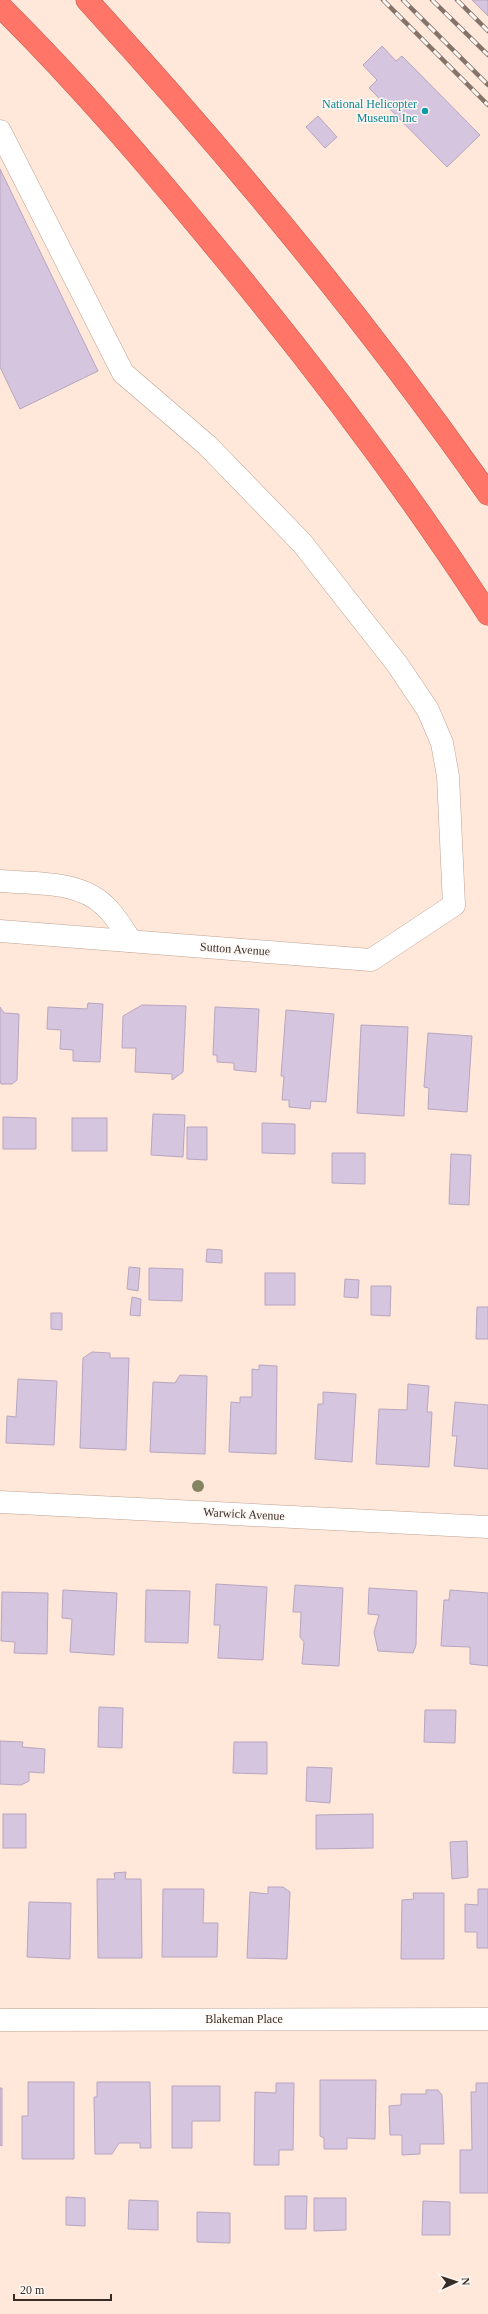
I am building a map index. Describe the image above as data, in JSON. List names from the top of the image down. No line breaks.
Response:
{"streets":{"street":["Sutton Avenue","Warwick Avenue","Blakeman Place"]},"places":["National Helicopter Museum Inc"],"scale_bar":"20 m","north":"right"}
